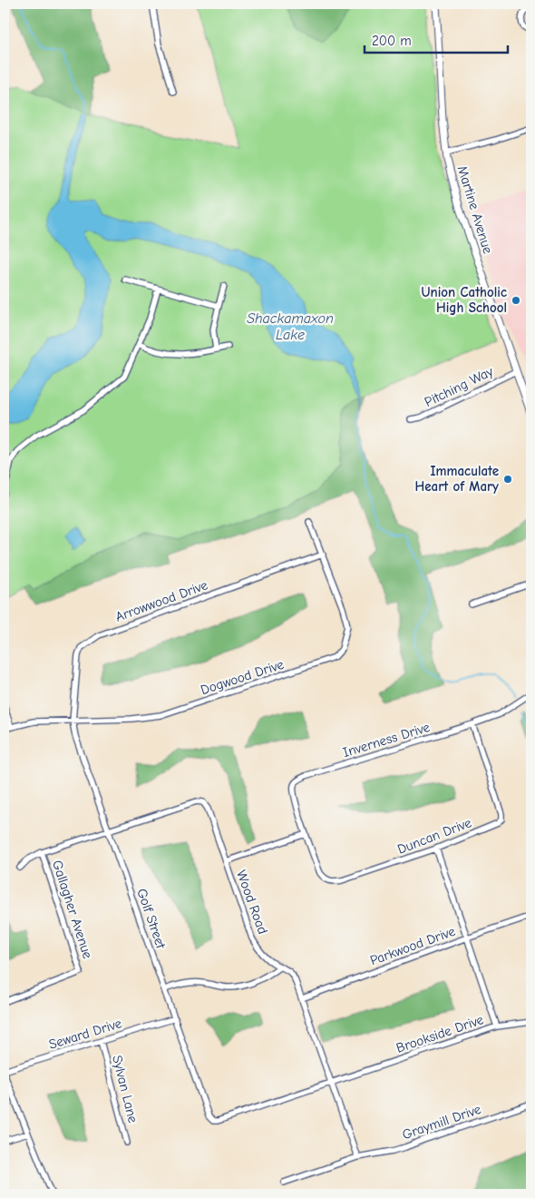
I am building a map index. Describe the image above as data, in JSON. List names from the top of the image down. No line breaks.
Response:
{"streets":{"main road":["Martine Avenue"],"street":["Pitching Way","Arrowwood Drive","Dogwood Drive","Inverness Drive","Duncan Drive","Wood Road","Gallagher Avenue","Golf Street","Parkwood Drive","Seward Drive","Brookside Drive","Sylvan Lane","Graymill Drive"]},"crossings":[["Martine Avenue","Pitching Way"],["Arrowwood Drive","Dogwood Drive"],["Arrowwood Drive","Golf Street"],["Dogwood Drive","Golf Street"],["Inverness Drive","Duncan Drive"],["Duncan Drive","Brookside Drive"],["Wood Road","Gallagher Avenue"],["Wood Road","Golf Street"],["Wood Road","Parkwood Drive"],["Wood Road","Brookside Drive"],["Wood Road","Graymill Drive"],["Golf Street","Seward Drive"],["Golf Street","Brookside Drive"],["Parkwood Drive","Brookside Drive"],["Seward Drive","Sylvan Lane"]],"water":["Shackamaxon Lake"],"places":["Union Catholic High School","Immaculate Heart of Mary"],"scale_bar":"200 m"}
